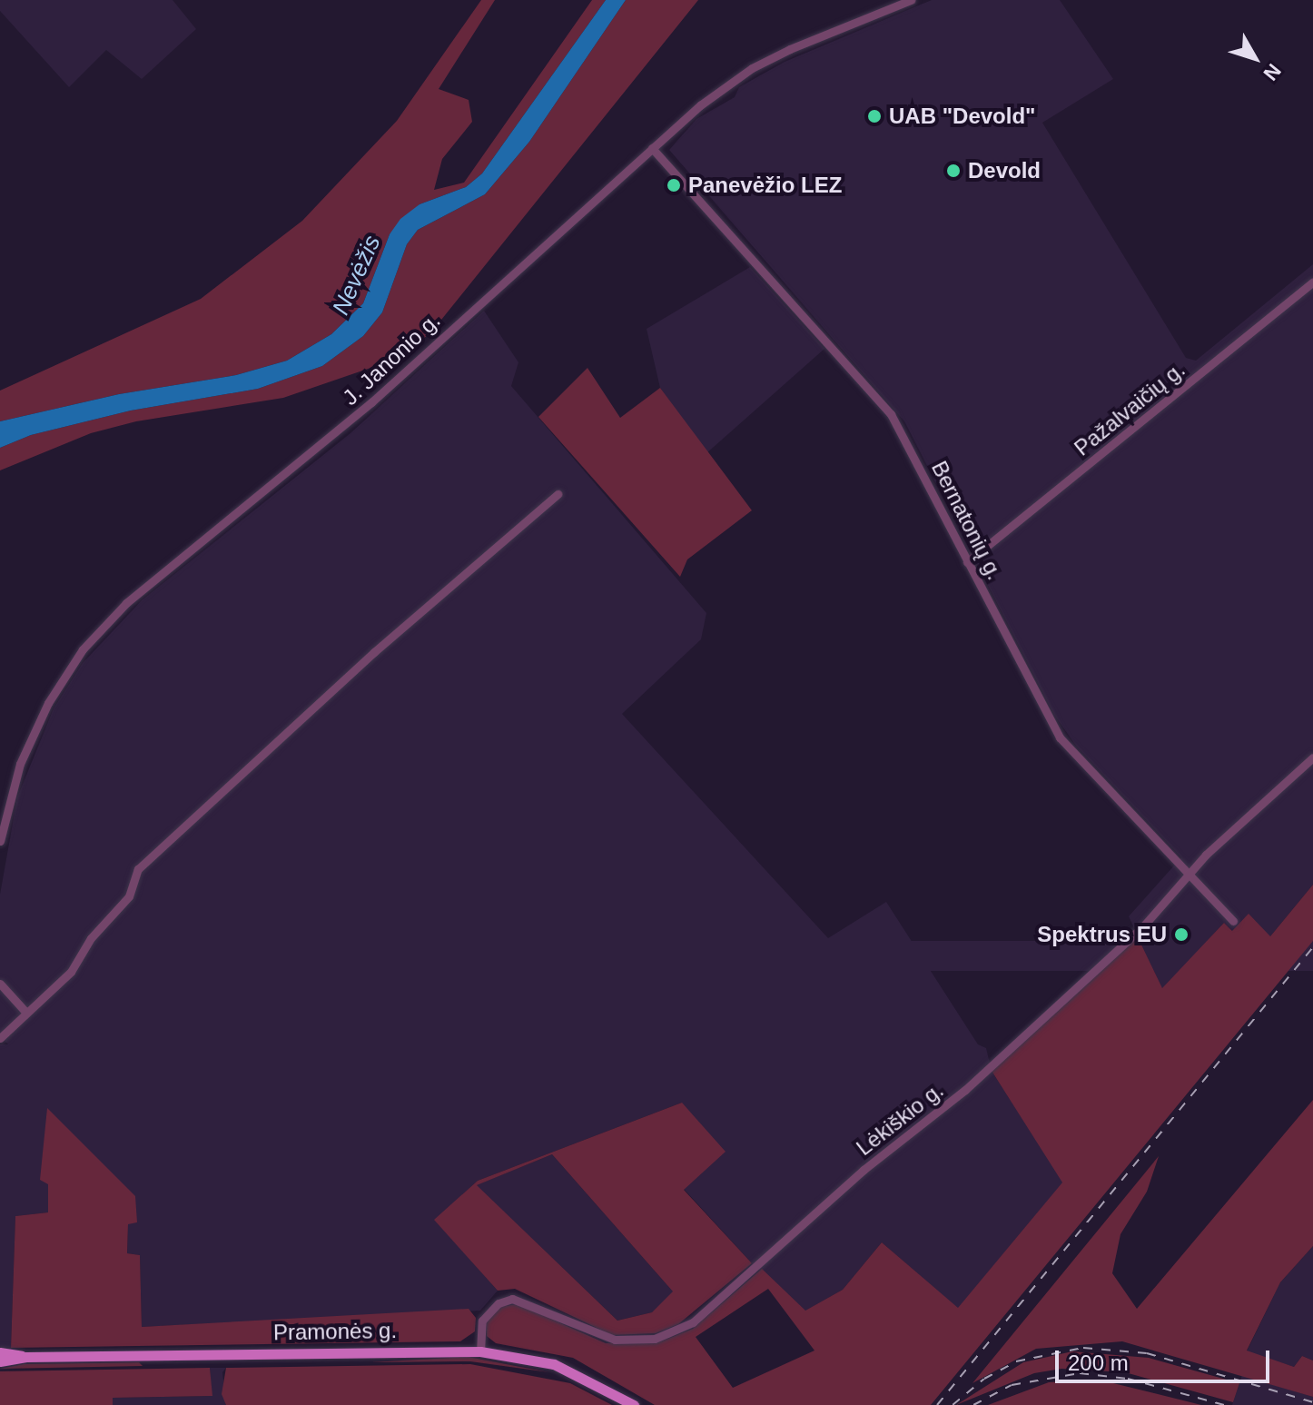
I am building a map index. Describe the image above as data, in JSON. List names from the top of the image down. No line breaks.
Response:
{"streets":{"main road":["Pramonės g."],"street":["J. Janonio g.","Pažalvaičių g.","Bernatonių g.","Lėkiškio g."]},"crossings":[["J. Janonio g.","Bernatonių g."],["Pažalvaičių g.","Bernatonių g."],["Bernatonių g.","Lėkiškio g."],["Lėkiškio g.","Pramonės g."]],"water":["Nevėžis"],"places":["UAB \"Devold\"","Devold","Panevėžio LEZ","Spektrus EU"],"scale_bar":"200 m","north":"bottom right"}
